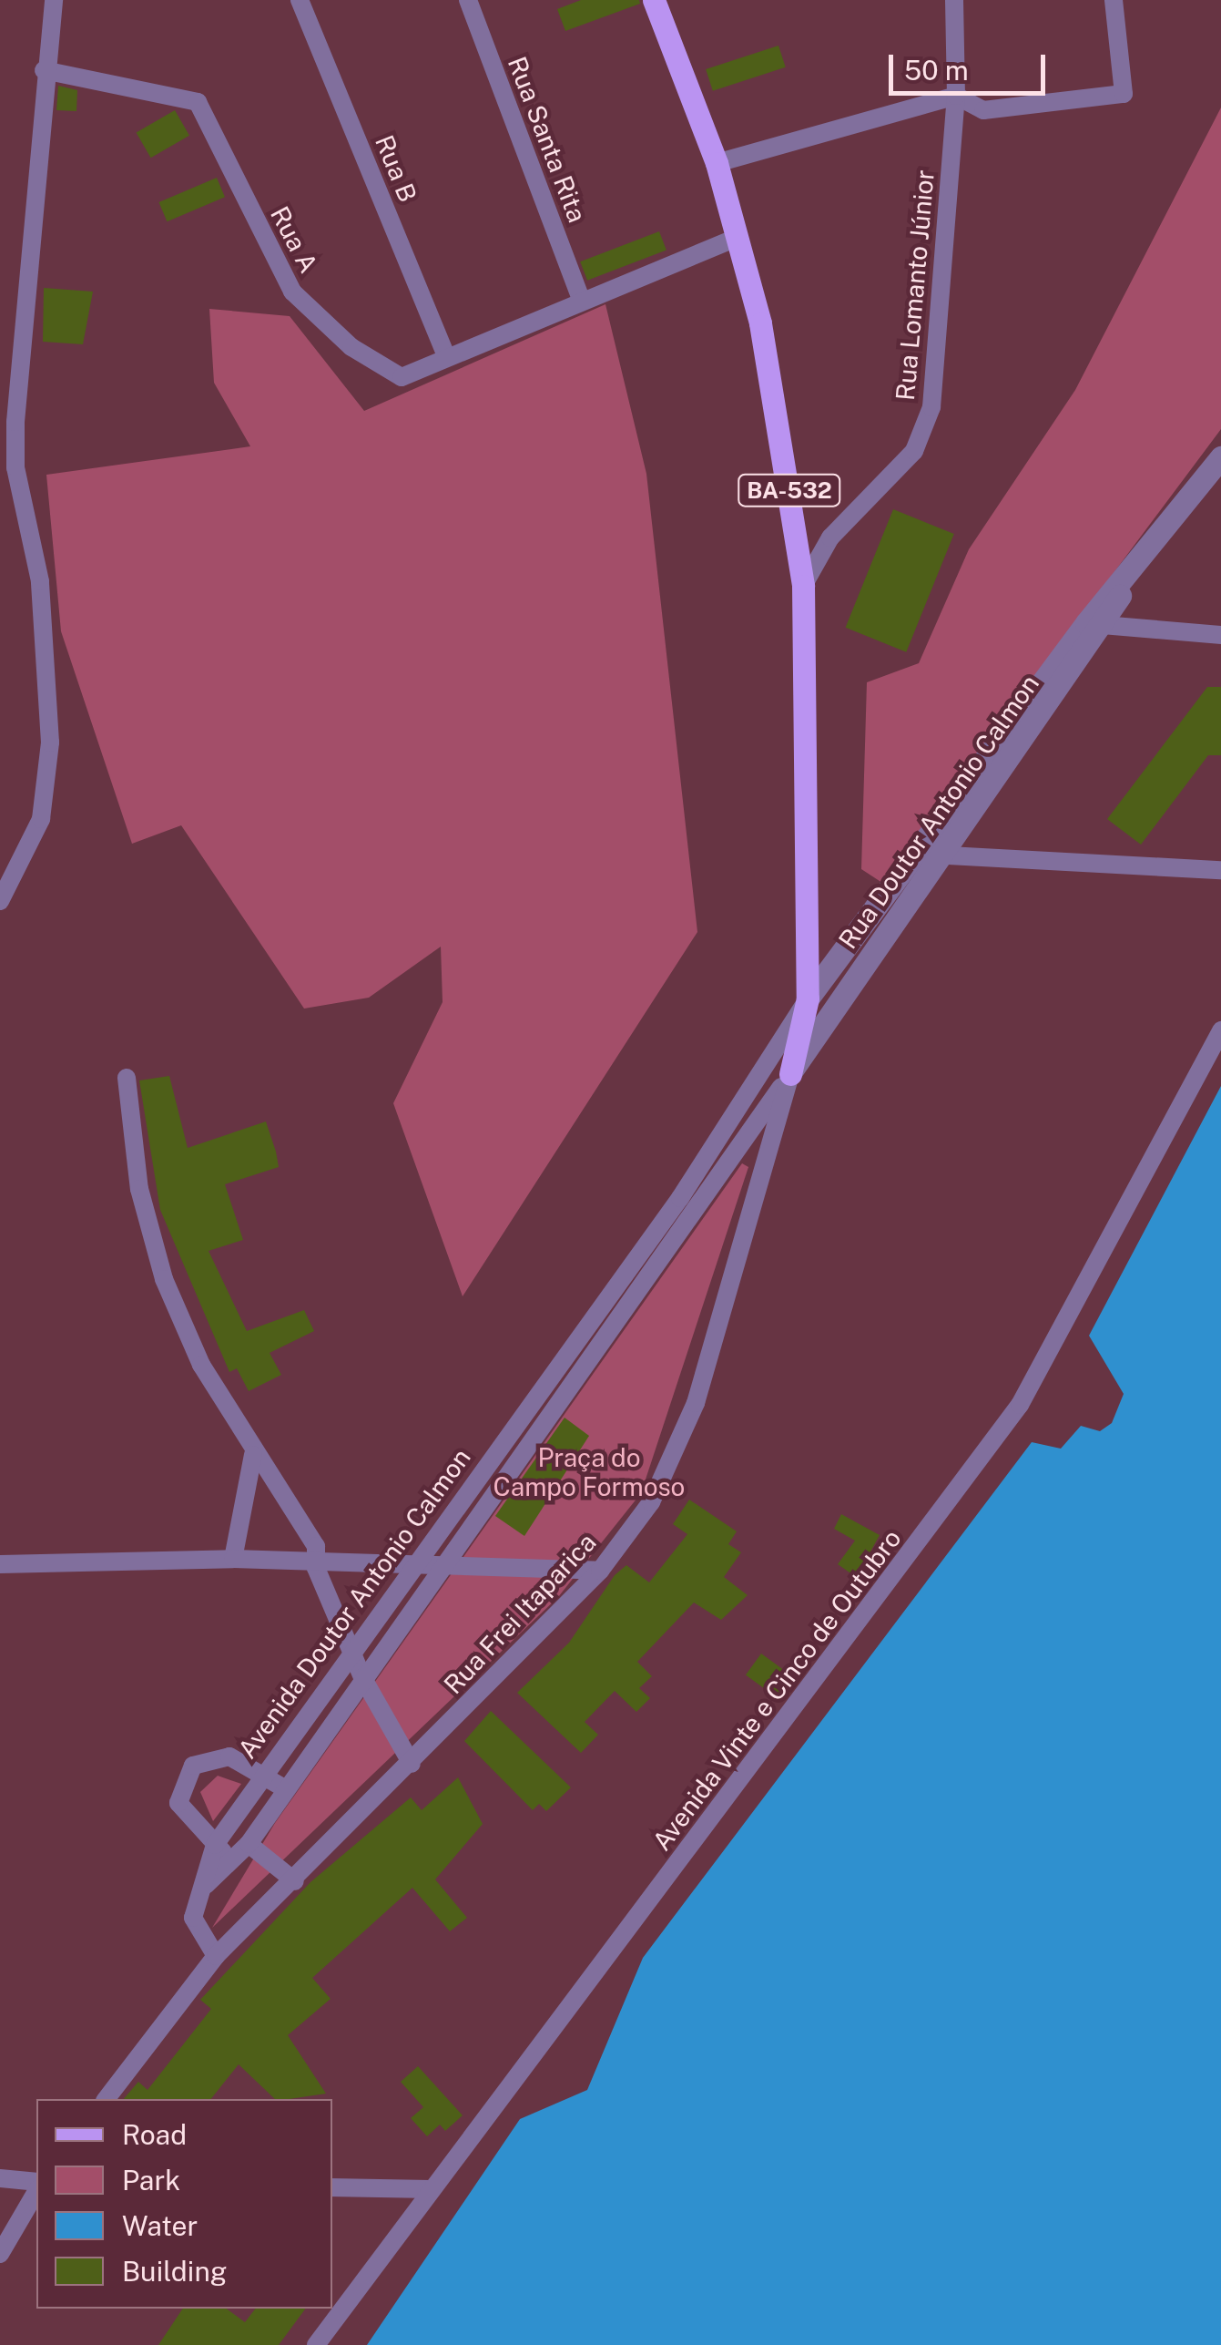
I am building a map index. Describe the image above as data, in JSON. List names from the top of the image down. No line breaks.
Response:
{"streets":{"main road":["BA-532"],"street":["Rua Santa Rita","Rua B","Rua A","Rua Lomanto Júnior","Rua Doutor Antonio Calmon","Avenida Doutor Antonio Calmon","Rua Frei Itaparica","Avenida Vinte e Cinco de Outubro"]},"crossings":[["Rua Santa Rita","Rua A"],["Rua B","Rua A"],["Rua A","BA-532"],["Rua Lomanto Júnior","BA-532"],["BA-532","Rua Doutor Antonio Calmon"],["BA-532","Avenida Doutor Antonio Calmon"],["BA-532","Rua Frei Itaparica"],["Rua Doutor Antonio Calmon","Avenida Doutor Antonio Calmon"],["Rua Doutor Antonio Calmon","Rua Frei Itaparica"],["Avenida Doutor Antonio Calmon","Rua Frei Itaparica"]],"parks":["Praça do Campo Formoso"],"legend":["Road","Park","Water","Building"],"scale_bar":"50 m"}
